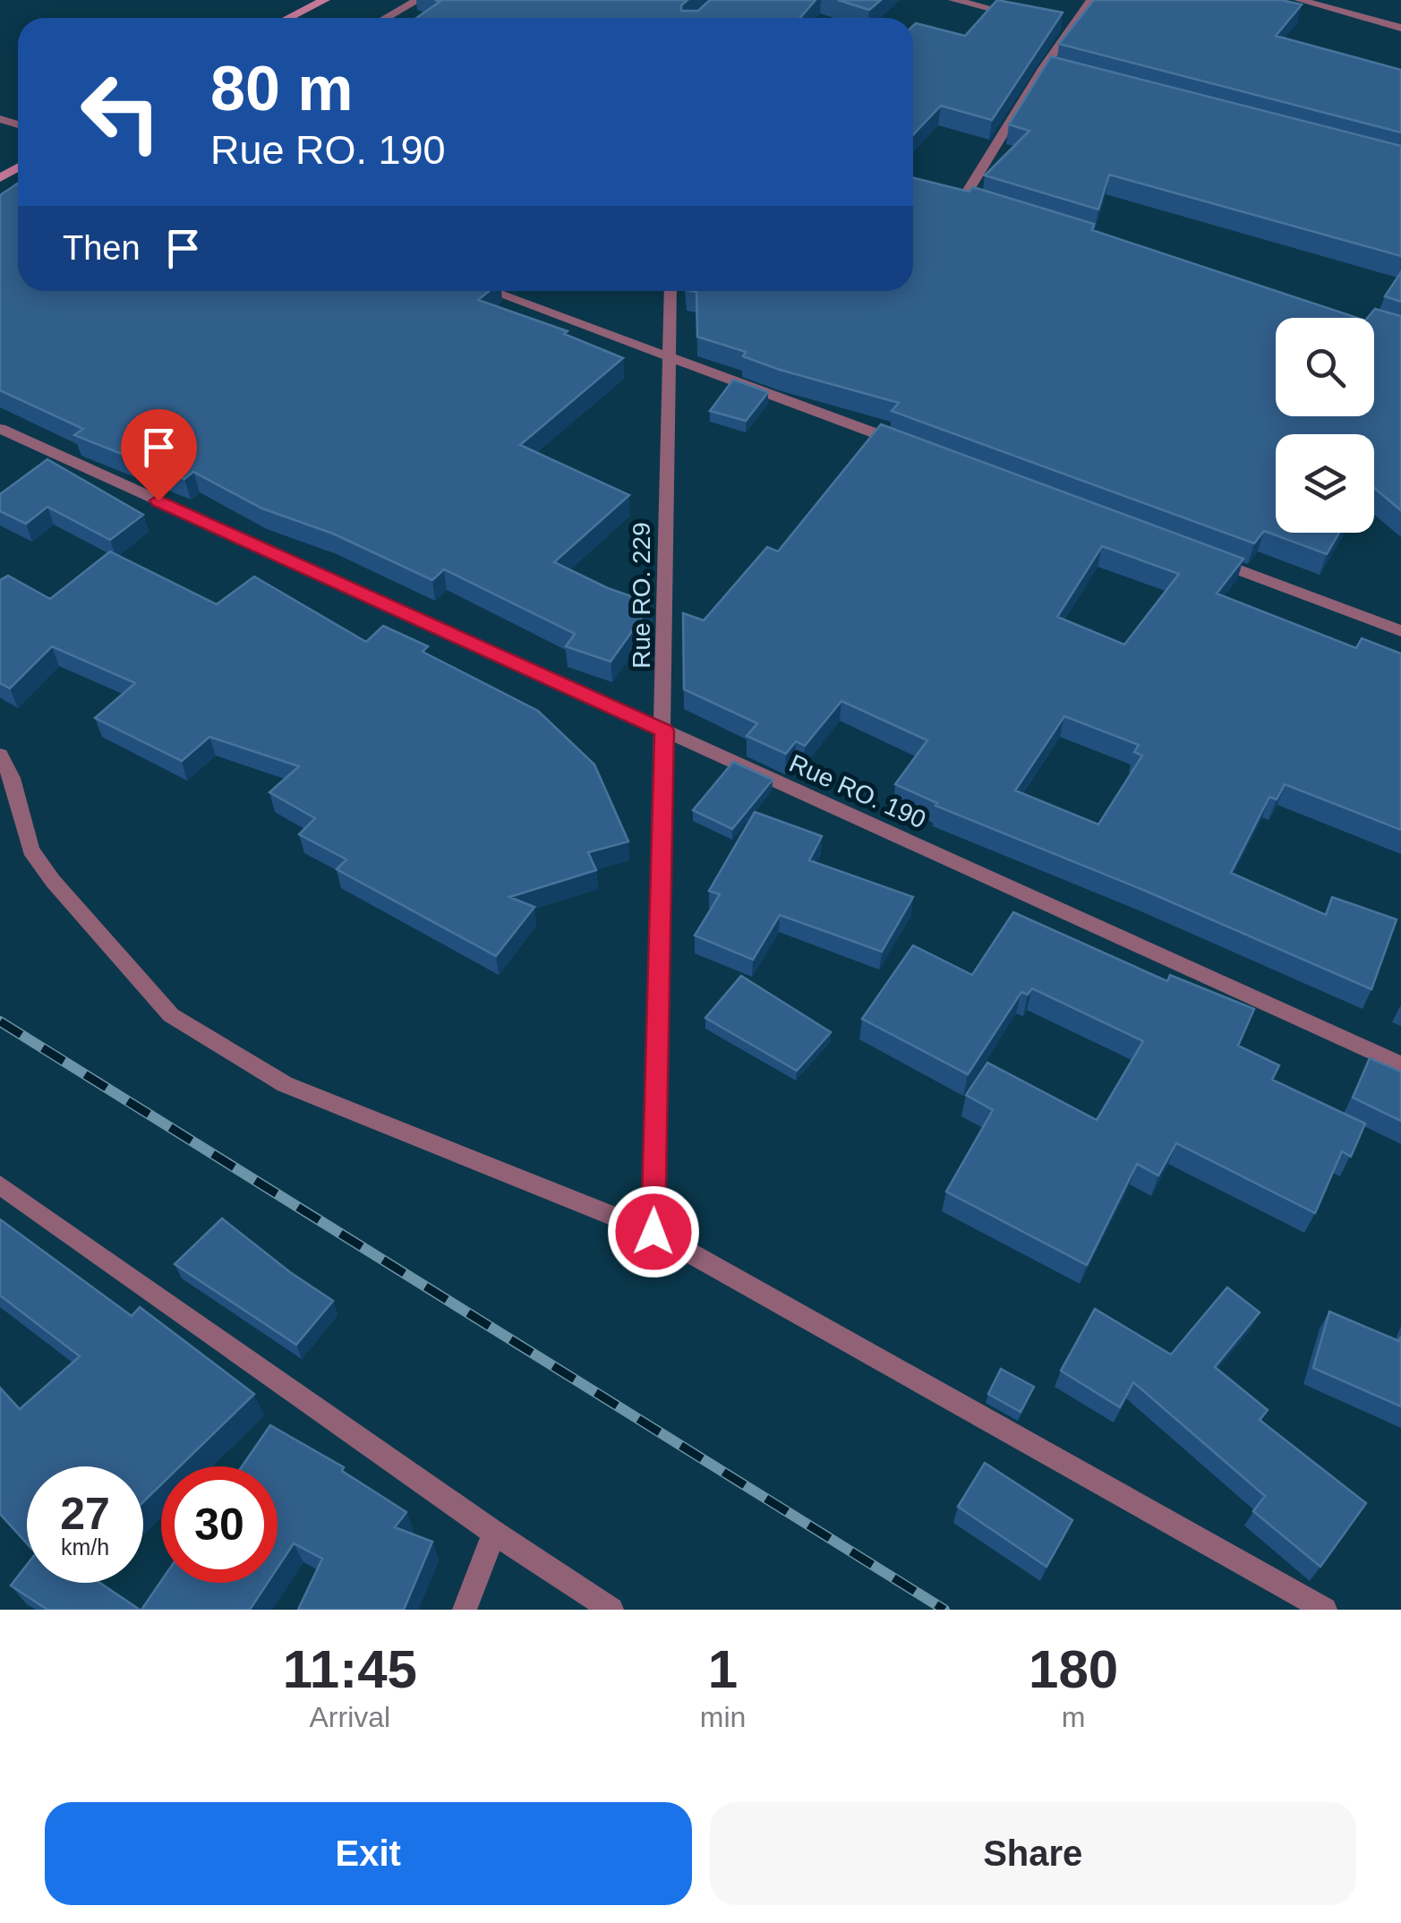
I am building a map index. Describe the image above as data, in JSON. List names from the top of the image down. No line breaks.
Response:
{"streets":{"street":["Rue RO. 229","Rue RO. 190"]},"crossings":[["Rue RO. 229","Rue RO. 190"]],"page":{"turn":["80 m","Rue RO. 190"],"then":"Then","speed":"27 km/h","limit":"30","eta":["11:45","Arrival","1","min","180","m"],"buttons":["Exit","Share"]}}
